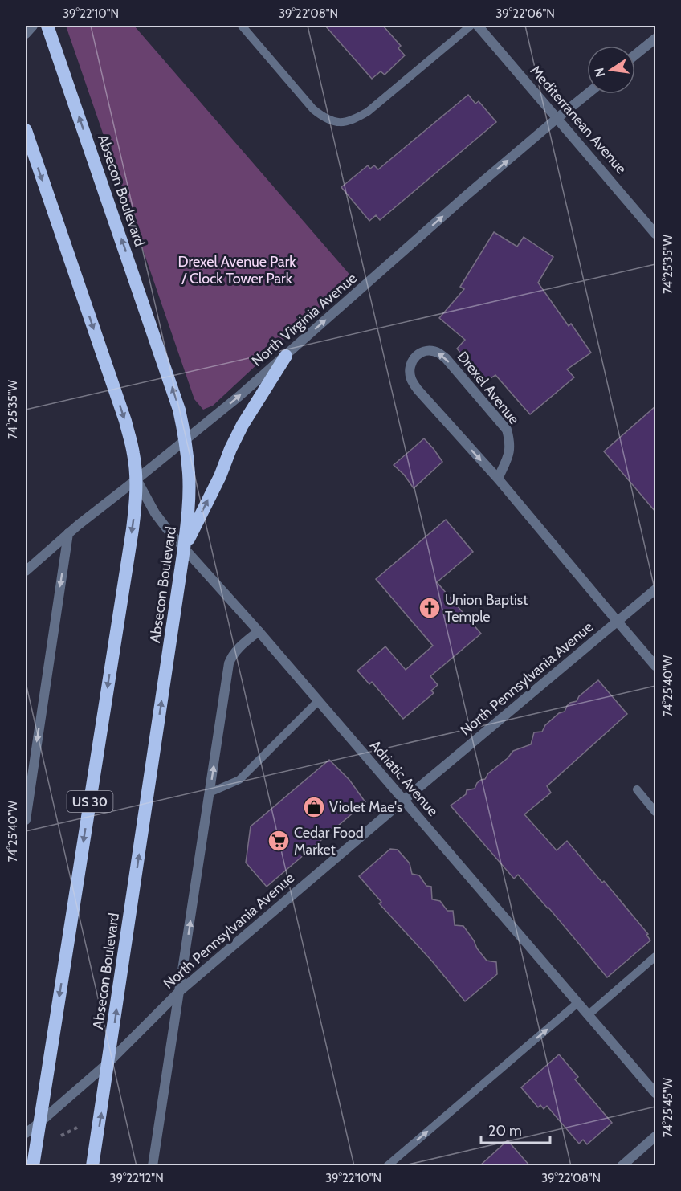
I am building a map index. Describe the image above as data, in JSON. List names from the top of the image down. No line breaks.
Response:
{"streets":{"highway":["Absecon Boulevard","US 30"],"street":["Mediterranean Avenue","North Virginia Avenue","Drexel Avenue","North Pennsylvania Avenue","Adriatic Avenue"]},"crossings":[["Mediterranean Avenue","North Virginia Avenue"],["Absecon Boulevard","North Virginia Avenue"],["Absecon Boulevard","North Pennsylvania Avenue"],["Absecon Boulevard","Adriatic Avenue"],["North Virginia Avenue","Adriatic Avenue"],["North Virginia Avenue","US 30"],["Drexel Avenue","North Pennsylvania Avenue"],["North Pennsylvania Avenue","Adriatic Avenue"],["North Pennsylvania Avenue","US 30"],["Adriatic Avenue","US 30"]],"one_way":["North Virginia Avenue"],"parks":["Drexel Avenue Park / Clock Tower Park"],"places":{"church":["Union Baptist Temple"],"shop":["Violet Mae's"],"supermarket":["Cedar Food Market"]},"scale_bar":"20 m","north":"left","coordinates":["39°22'10\"N","39°22'08\"N","39°22'06\"N","74°25'35\"W","74°25'40\"W","74°25'45\"W","39°22'12\"N"]}
